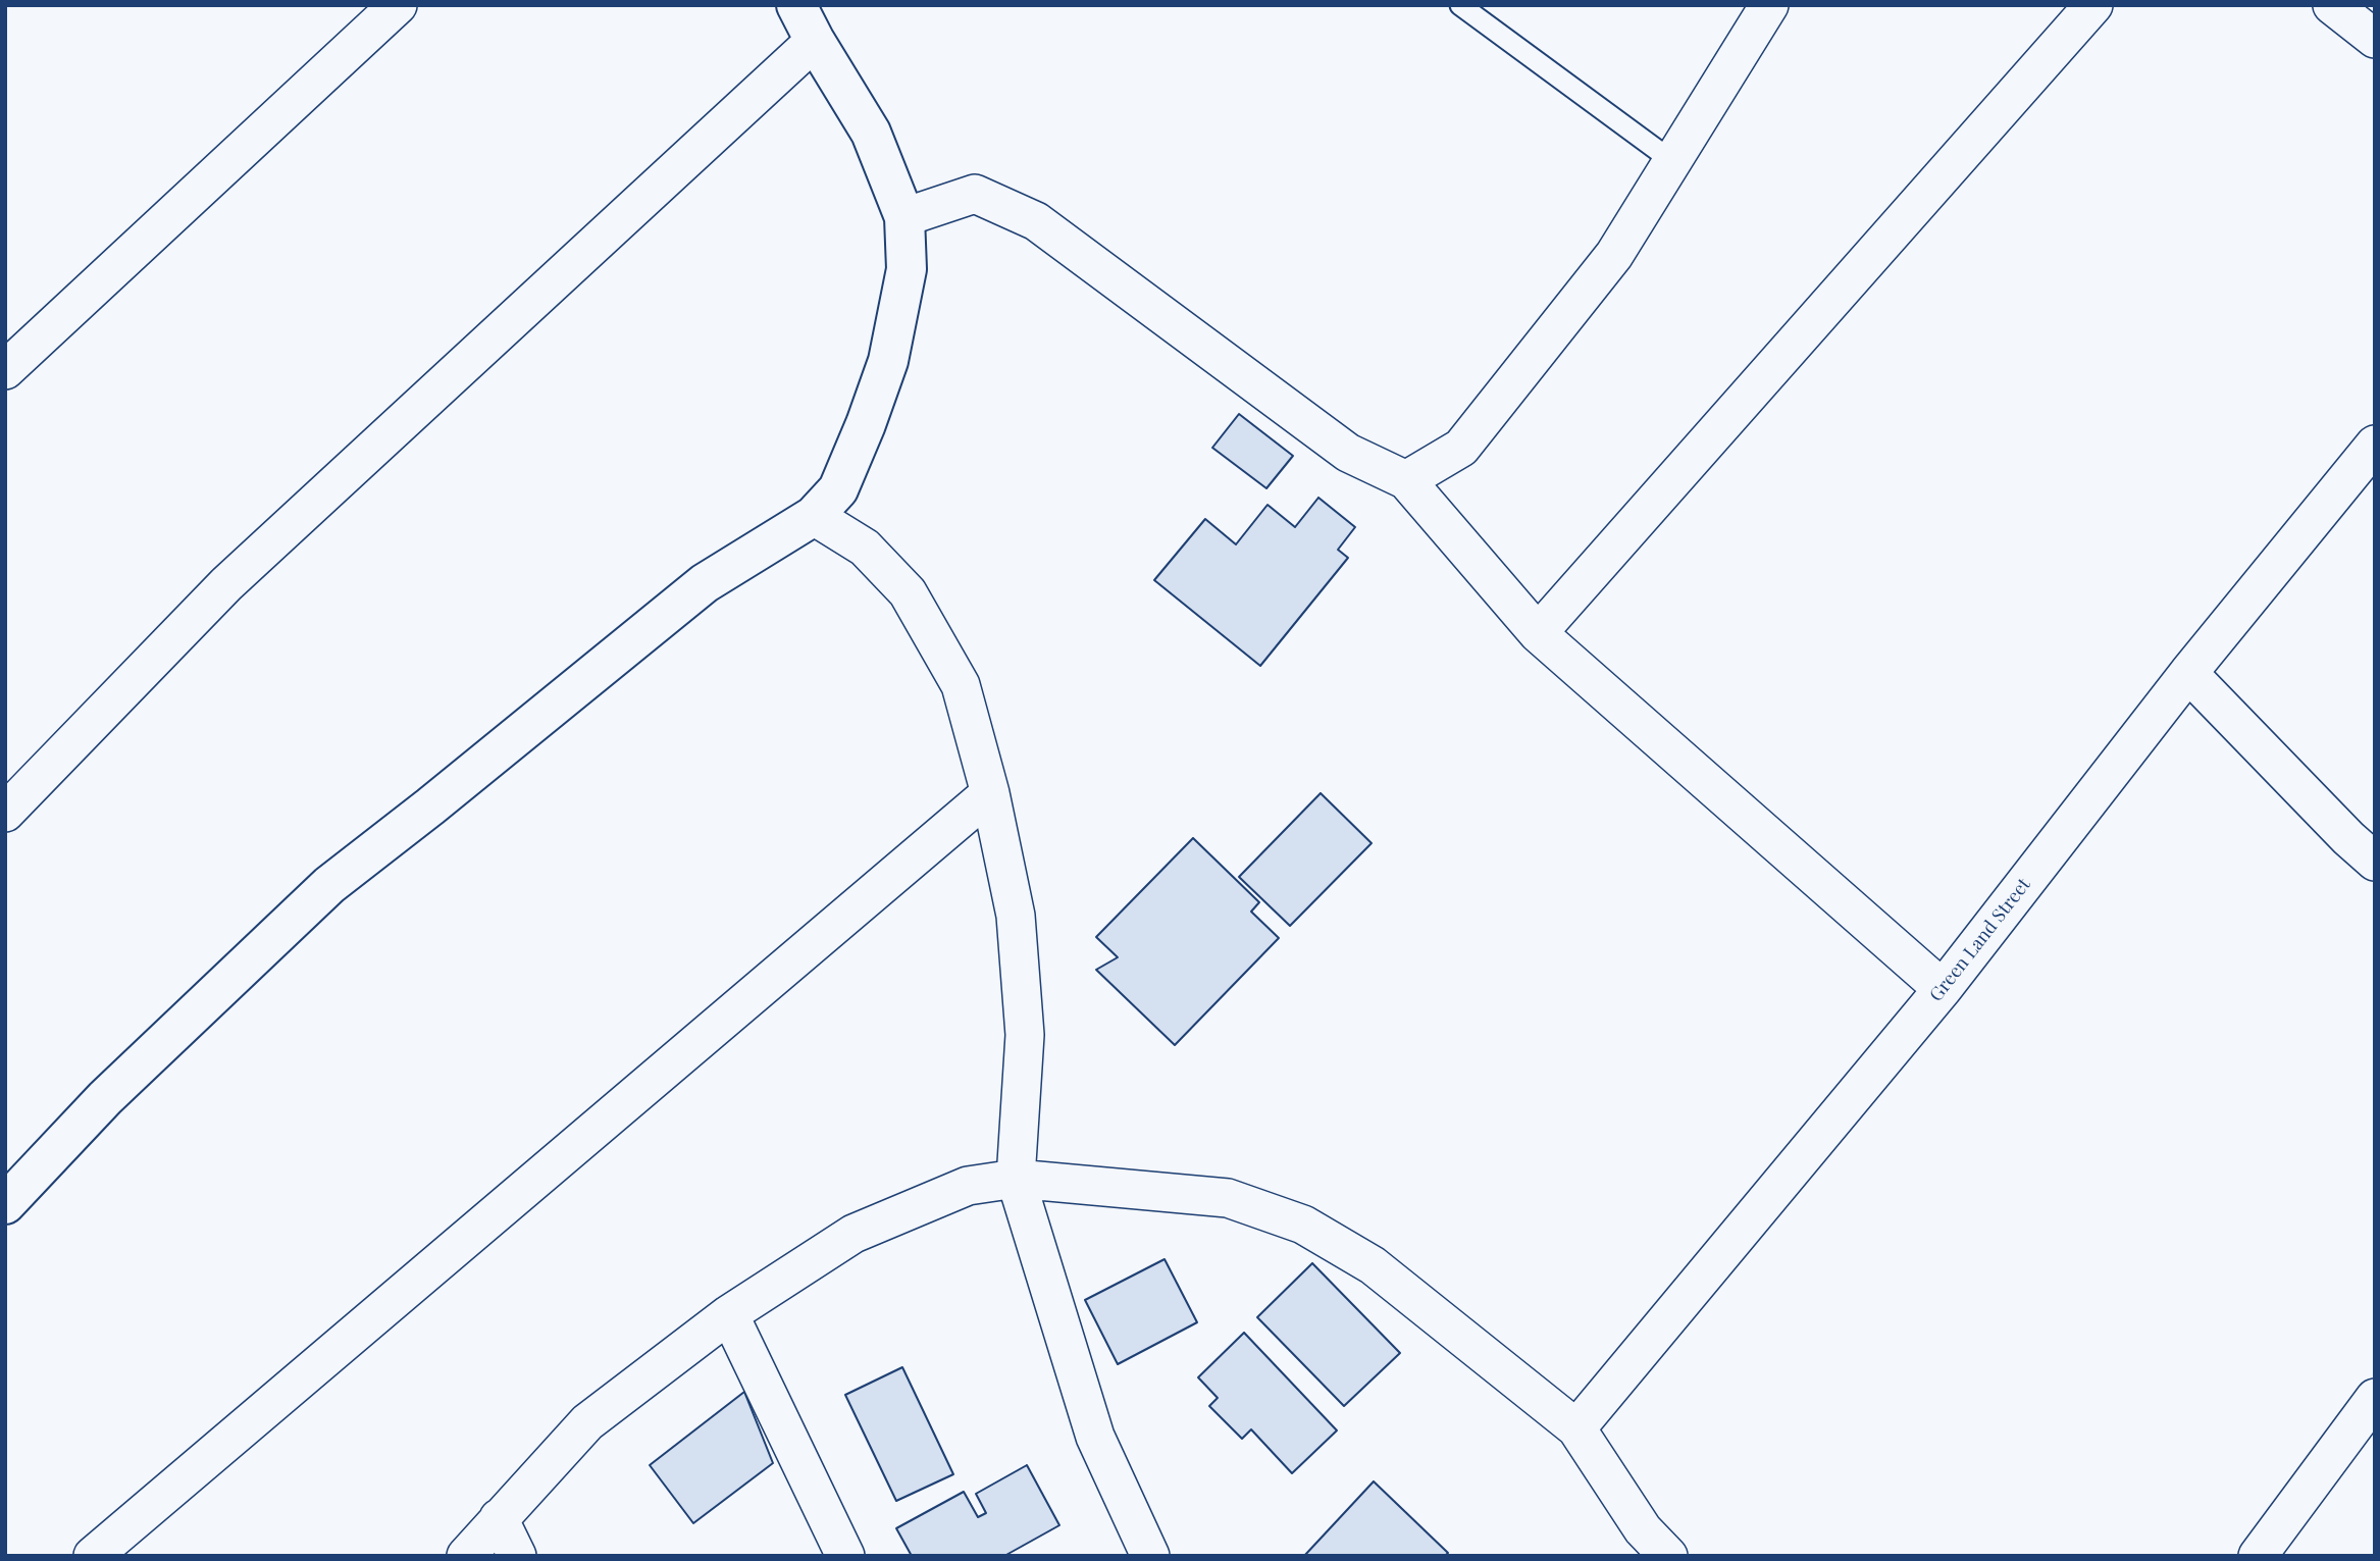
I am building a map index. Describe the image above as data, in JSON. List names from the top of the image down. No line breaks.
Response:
{"streets":{"street":["Green Land Street"]}}
